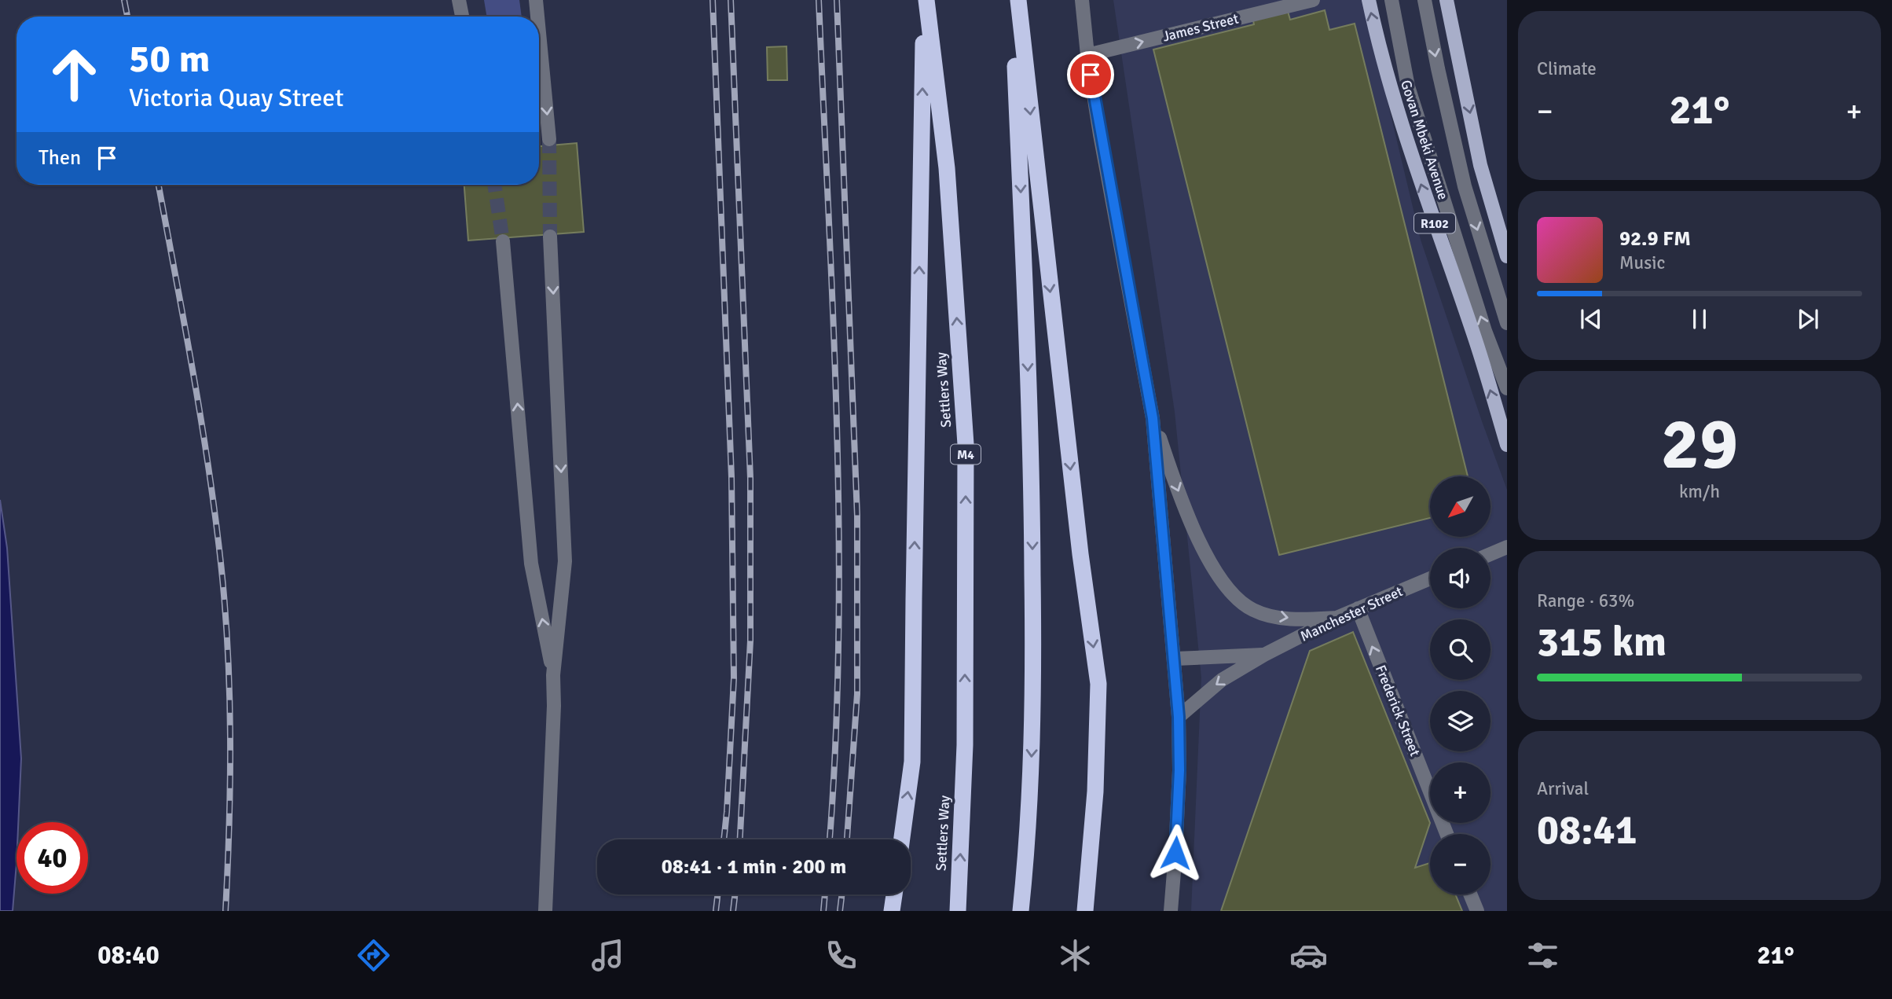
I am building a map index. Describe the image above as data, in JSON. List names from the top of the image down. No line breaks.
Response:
{"streets":{"highway":["Settlers Way","M4"],"main road":["Govan Mbeki Avenue","R102"],"street":["James Street","Manchester Street","Frederick Street"]},"crossings":[["Manchester Street","Frederick Street"]],"one_way":["James Street","Frederick Street"],"north":"bottom left","page":{"tile":["Climate",["29","km/h"],["Range · 63%","315 km"],["Arrival","08:41"]],"turn":["50 m","Victoria Quay Street"],"heat":["−","21°","+"],"then":"Then","song":["92.9 FM","Music"],"map_buttons":["+","−"],"limit":"40","trip":"08:41 · 1 min · 200 m","tabs":["08:40","21°"]}}
